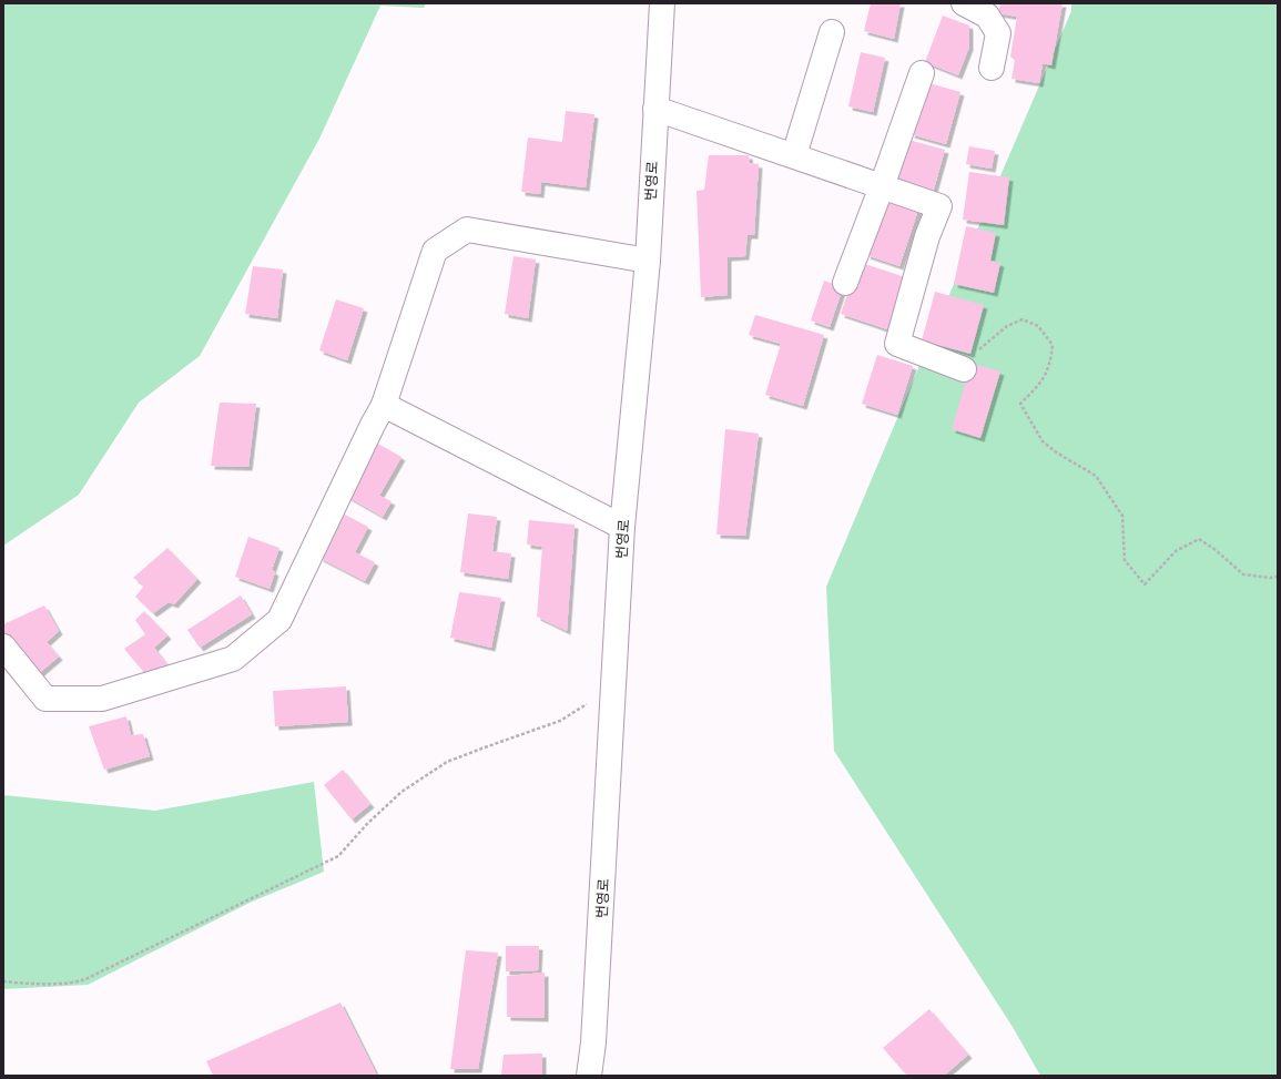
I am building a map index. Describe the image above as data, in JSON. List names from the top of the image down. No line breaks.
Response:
{"streets":{"street":["번영로"]}}
